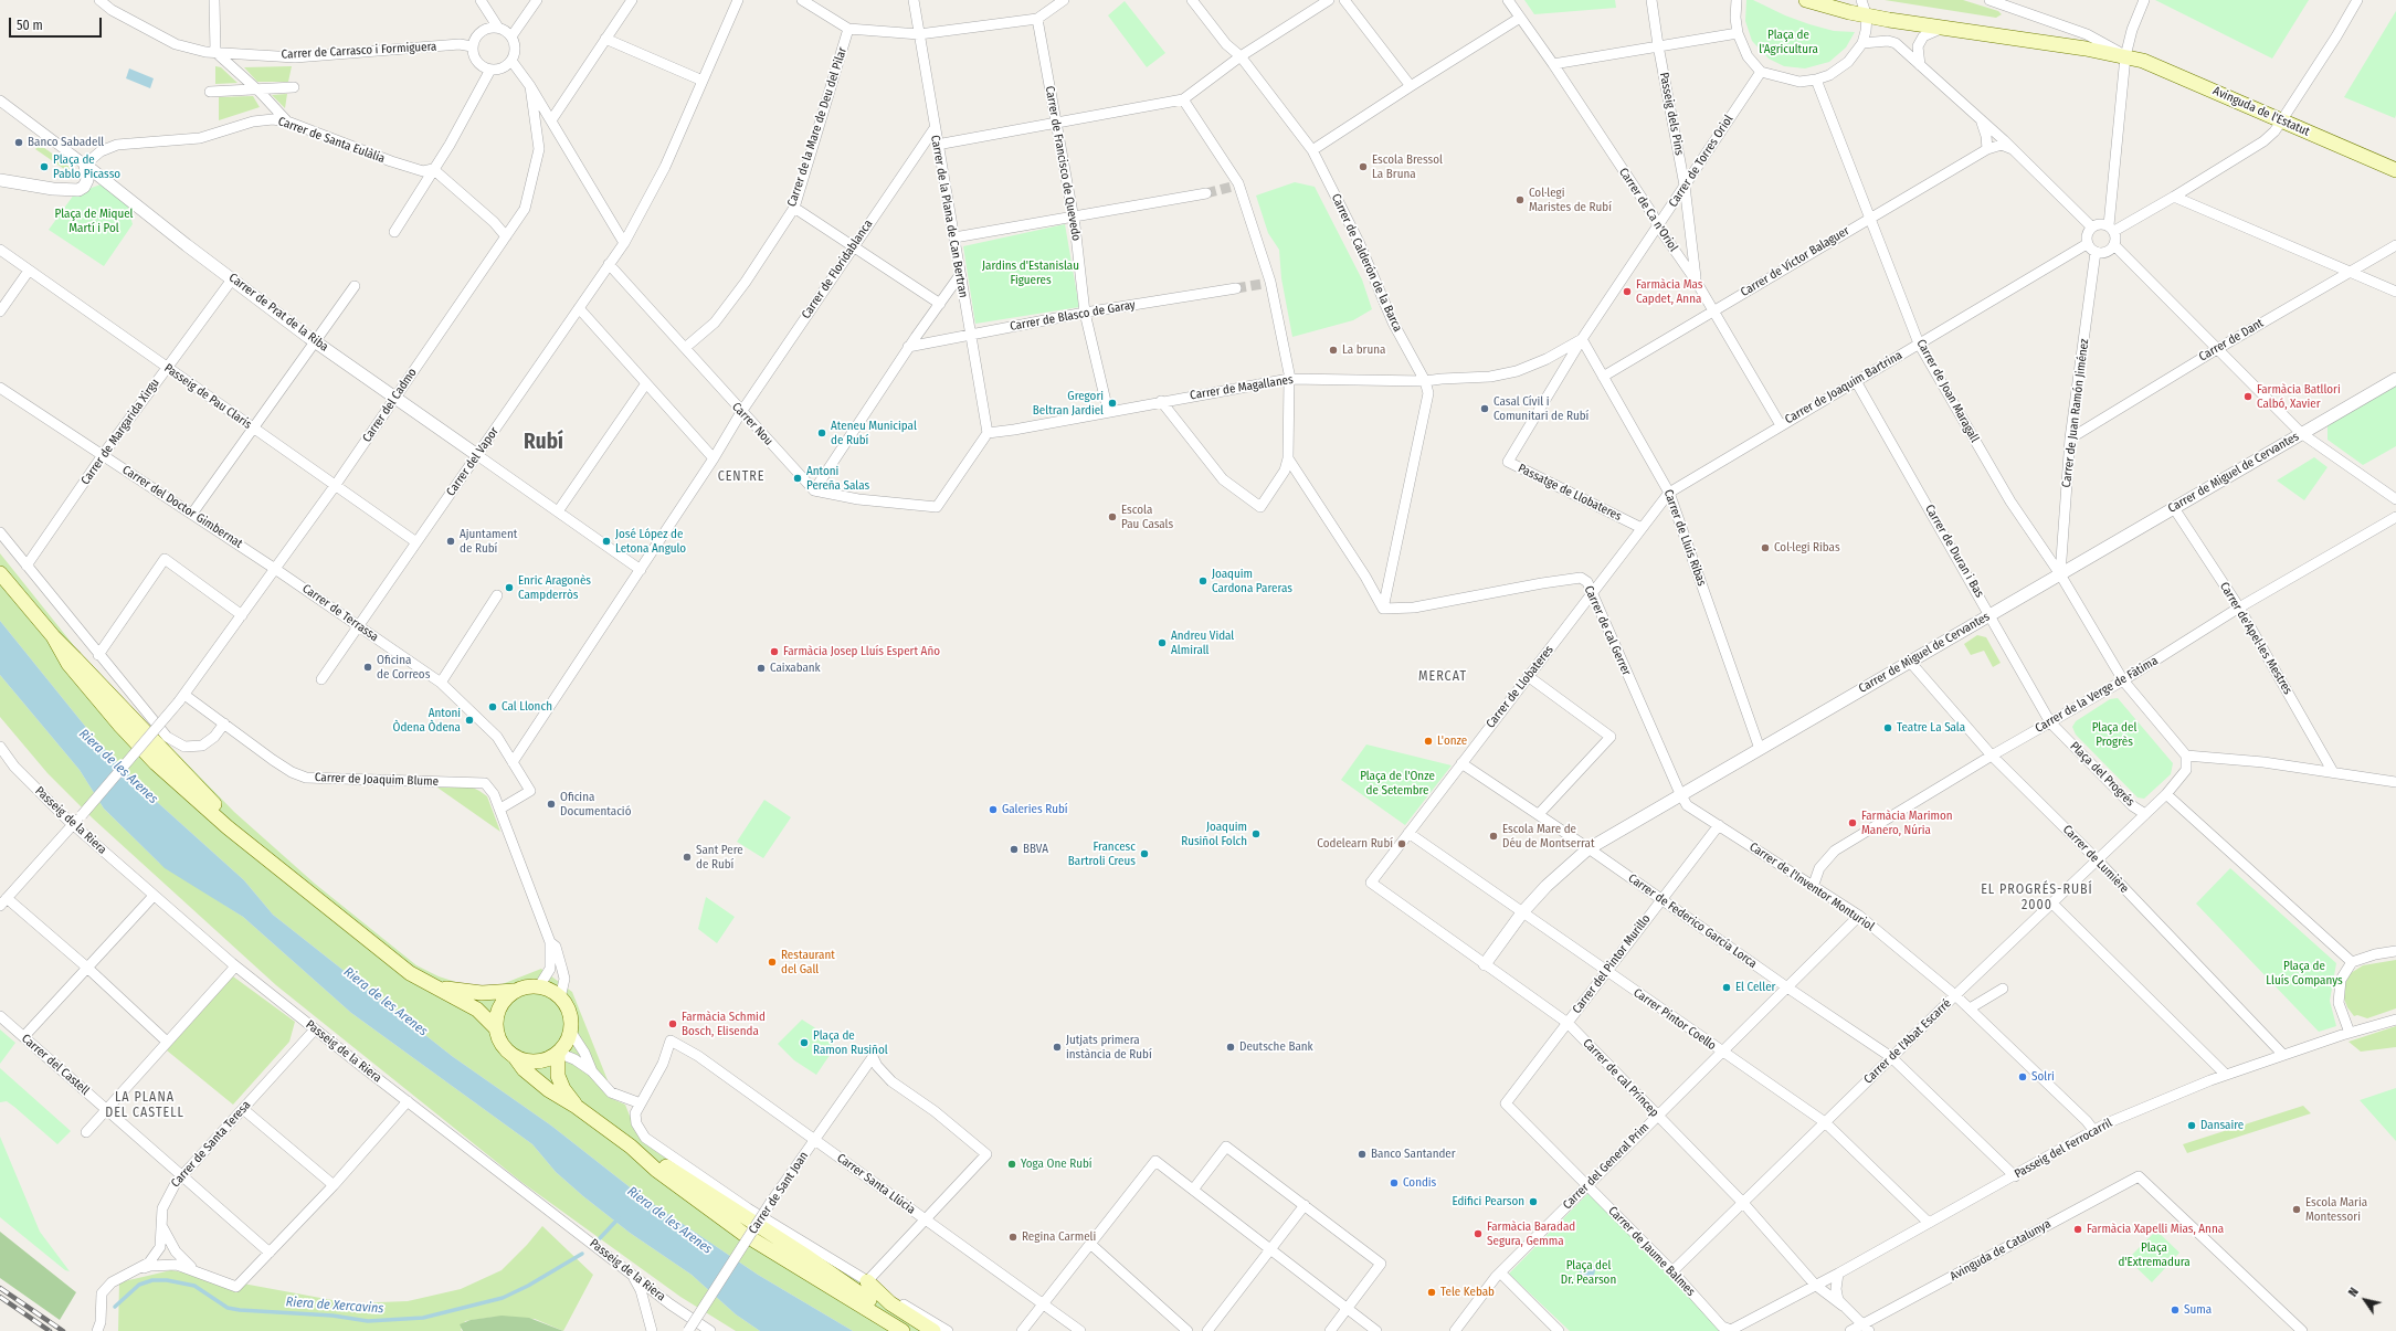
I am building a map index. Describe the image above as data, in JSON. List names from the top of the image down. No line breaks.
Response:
{"streets":{"main road":["Avinguda de l'Estatut"],"street":["Carrer de Carrasco i Formiguera","Passeig dels Pins","Carrer de la Mare de Deu del Pilar","Carrer de Santa Eulàlia","Carrer de Torres Oriol","Carrer de Francisco de Quevedo","Carrer de Ca n'Oriol","Carrer de la Plana de Can Bertran","Carrer de Víctor Balaguer","Carrer de Calderón de la Barca","Carrer de Floridablanca","Carrer de Prat de la Riba","Carrer de Blasco de Garay","Carrer de Dant","Carrer de Magallanes","Carrer de Joaquim Bartrina","Carrer de Joan Maragall","Passeig de Pau Claris","Carrer del Cadmo","Carrer de Juan Ramón Jiménez","Carrer Nou","Carrer de Margarida Xirgu","Carrer del Vapor","Carrer de Miguel de Cervantes","Passatge de Llobateres","Carrer del Doctor Gimbernat","Carrer de Lluís Ribas","Carrer de Duran i Bas","Carrer de Terrassa","Carrer de cal Gerrer","Carrer de'Apel·les Mestres","Carrer de Llobateres","Carrer de la Verge de Fàtima","Plaça del Progrés","Carrer de Joaquim Blume","Passeig de la Riera","Carrer de Lumière","Carrer de l'Inventor Monturiol","Carrer de Federico García Lorca","Carrer del Pintor Murillo","Carrer Pintor Coello","Carrer de l'Abat Escarré","Carrer del Castell","Carrer de cal Príncep","Carrer de Santa Teresa","Passeig del Ferrocarril","Carrer del General Prim","Carrer Santa Llúcia","Carrer de Sant Joan","Avinguda de Catalunya","Carrer de Jaume Balmes"]},"crossings":[["Passeig dels Pins","Carrer de Torres Oriol"],["Passeig dels Pins","Carrer de Ca n'Oriol"],["Carrer de la Mare de Deu del Pilar","Carrer Nou"],["Carrer de Santa Eulàlia","Carrer de Prat de la Riba"],["Carrer de Torres Oriol","Carrer de Ca n'Oriol"],["Carrer de Torres Oriol","Carrer de Magallanes"],["Carrer de Torres Oriol","Passatge de Llobateres"],["Carrer de Torres Oriol","Carrer de Lluís Ribas"],["Carrer de Francisco de Quevedo","Carrer de Blasco de Garay"],["Carrer de Francisco de Quevedo","Carrer de Magallanes"],["Carrer de Ca n'Oriol","Carrer de Víctor Balaguer"],["Carrer de Ca n'Oriol","Carrer de Joaquim Bartrina"],["Carrer de la Plana de Can Bertran","Carrer de Floridablanca"],["Carrer de la Plana de Can Bertran","Carrer de Blasco de Garay"],["Carrer de la Plana de Can Bertran","Carrer de Magallanes"],["Carrer de Víctor Balaguer","Carrer de Joan Maragall"],["Carrer de Víctor Balaguer","Carrer de Lluís Ribas"],["Carrer de Calderón de la Barca","Carrer de Magallanes"],["Carrer de Floridablanca","Carrer Nou"],["Carrer de Floridablanca","Carrer de Terrassa"],["Carrer de Prat de la Riba","Carrer del Cadmo"],["Carrer de Prat de la Riba","Carrer de Margarida Xirgu"],["Carrer de Prat de la Riba","Carrer del Vapor"],["Carrer de Dant","Carrer de Juan Ramón Jiménez"],["Carrer de Magallanes","Passatge de Llobateres"],["Carrer de Magallanes","Carrer de Lluís Ribas"],["Carrer de Joaquim Bartrina","Carrer de Joan Maragall"],["Carrer de Joaquim Bartrina","Carrer de Juan Ramón Jiménez"],["Carrer de Joaquim Bartrina","Carrer de Lluís Ribas"],["Carrer de Joaquim Bartrina","Carrer de Duran i Bas"],["Carrer de Joaquim Bartrina","Carrer de Llobateres"],["Carrer de Joan Maragall","Carrer de Juan Ramón Jiménez"],["Carrer de Joan Maragall","Carrer de Miguel de Cervantes"],["Carrer de Joan Maragall","Carrer de la Verge de Fàtima"],["Passeig de Pau Claris","Carrer del Cadmo"],["Passeig de Pau Claris","Carrer de Margarida Xirgu"],["Passeig de Pau Claris","Carrer del Vapor"],["Carrer del Cadmo","Carrer del Doctor Gimbernat"],["Carrer del Cadmo","Carrer de Terrassa"],["Carrer del Cadmo","Carrer de Joaquim Blume"],["Carrer del Cadmo","Passeig de la Riera"],["Carrer de Juan Ramón Jiménez","Carrer de Miguel de Cervantes"],["Carrer Nou","Carrer del Vapor"],["Carrer de Margarida Xirgu","Carrer del Doctor Gimbernat"],["Carrer del Vapor","Carrer de Terrassa"],["Carrer de Miguel de Cervantes","Carrer de Lluís Ribas"],["Carrer de Miguel de Cervantes","Carrer de Duran i Bas"],["Carrer de Miguel de Cervantes","Carrer de cal Gerrer"],["Carrer de Miguel de Cervantes","Carrer de'Apel·les Mestres"],["Carrer de Miguel de Cervantes","Carrer de Lumière"],["Carrer de Miguel de Cervantes","Carrer de l'Inventor Monturiol"],["Carrer de Miguel de Cervantes","Carrer de Federico García Lorca"],["Carrer de Miguel de Cervantes","Carrer Pintor Coello"],["Carrer de Miguel de Cervantes","Carrer de cal Príncep"],["Passatge de Llobateres","Carrer de Lluís Ribas"],["Passatge de Llobateres","Carrer de Llobateres"],["Carrer del Doctor Gimbernat","Carrer de Terrassa"],["Carrer de Lluís Ribas","Carrer de Llobateres"],["Carrer de Duran i Bas","Carrer de la Verge de Fàtima"],["Carrer de Duran i Bas","Plaça del Progrés"],["Carrer de Terrassa","Carrer de Joaquim Blume"],["Carrer de cal Gerrer","Carrer de Llobateres"],["Carrer de cal Gerrer","Carrer de l'Inventor Monturiol"],["Carrer de'Apel·les Mestres","Carrer de la Verge de Fàtima"],["Carrer de Llobateres","Carrer de Federico García Lorca"],["Carrer de Llobateres","Carrer Pintor Coello"],["Carrer de Llobateres","Carrer de cal Príncep"],["Carrer de la Verge de Fàtima","Plaça del Progrés"],["Carrer de la Verge de Fàtima","Carrer de Lumière"],["Carrer de la Verge de Fàtima","Carrer de l'Inventor Monturiol"],["Plaça del Progrés","Carrer de l'Abat Escarré"],["Passeig de la Riera","Carrer de Santa Teresa"],["Carrer de Lumière","Carrer de l'Abat Escarré"],["Carrer de Lumière","Passeig del Ferrocarril"],["Carrer de l'Inventor Monturiol","Carrer del Pintor Murillo"],["Carrer de l'Inventor Monturiol","Carrer de l'Abat Escarré"],["Carrer de l'Inventor Monturiol","Passeig del Ferrocarril"],["Carrer de l'Inventor Monturiol","Carrer del General Prim"],["Carrer de Federico García Lorca","Carrer del Pintor Murillo"],["Carrer de Federico García Lorca","Carrer de l'Abat Escarré"],["Carrer de Federico García Lorca","Passeig del Ferrocarril"],["Carrer de Federico García Lorca","Carrer del General Prim"],["Carrer del Pintor Murillo","Carrer Pintor Coello"],["Carrer del Pintor Murillo","Carrer de cal Príncep"],["Carrer del Pintor Murillo","Carrer de Jaume Balmes"],["Carrer Pintor Coello","Carrer de l'Abat Escarré"],["Carrer Pintor Coello","Passeig del Ferrocarril"],["Carrer Pintor Coello","Carrer del General Prim"],["Carrer de l'Abat Escarré","Carrer de cal Príncep"],["Carrer de l'Abat Escarré","Carrer de Jaume Balmes"],["Carrer del Castell","Carrer de Santa Teresa"],["Carrer de cal Príncep","Passeig del Ferrocarril"],["Carrer de cal Príncep","Carrer del General Prim"],["Carrer de cal Príncep","Avinguda de Catalunya"],["Carrer de cal Príncep","Carrer de Jaume Balmes"],["Passeig del Ferrocarril","Carrer de Jaume Balmes"],["Carrer del General Prim","Carrer de Jaume Balmes"],["Carrer Santa Llúcia","Carrer de Sant Joan"]],"districts":["Rubí","CENTRE","MERCAT","EL PROGRÉS-RUBÍ 2000","LA PLANA DEL CASTELL"],"water":["Riera de les Arenes","Riera de Xercavins"],"parks":["Plaça de l'Agricultura","Plaça de Miquel Martí i Pol","Jardins d'Estanislau Figueres","Plaça del Progrès","Plaça de l'Onze de Setembre","Plaça de Lluís Companys","Plaça d'Extremadura","Plaça del Dr. Pearson"],"places":["Banco Sabadell","Plaça de Pablo Picasso","Escola Bressol La Bruna","Col·legi Maristes de Rubí","Farmàcia Mas Capdet, Anna","La bruna","Farmàcia Batllori Calbó, Xavier","Gregori Beltran Jardiel","Casal Cívil i Comunitari de Rubí","Ateneu Municipal de Rubí","Antoni Pereña Salas","Escola Pau Casals","Ajuntament de Rubí","José López de Letona Angulo","Col·legi Ribas","Joaquim Cardona Pareras","Enric Aragonès Campderròs","Andreu Vidal Almirall","Farmàcia Josep Lluís Espert Año","Oficina de Correos","Caixabank","Cal Llonch","Antoni Òdena Òdena","Teatre La Sala","L'onze","Oficina Documentació","Galeries Rubí","Farmàcia Marimon Manero, Núria","Joaquim Rusiñol Folch","Escola Mare de Déu de Montserrat","Codelearn Rubí","BBVA","Francesc Bartroli Creus","Sant Pere de Rubí","Restaurant del Gall","El Celler","Farmàcia Schmid Bosch, Elisenda","Plaça de Ramon Rusiñol","Jutjats primera instància de Rubí","Deutsche Bank","Solri","Dansaire","Banco Santander","Yoga One Rubí","Condis","Edifici Pearson","Escola Maria Montessori","Farmàcia Xapelli Mias, Anna","Farmàcia Baradad Segura, Gemma","Regina Carmeli","Tele Kebab","Suma"],"scale_bar":"50 m","north":"top left"}
